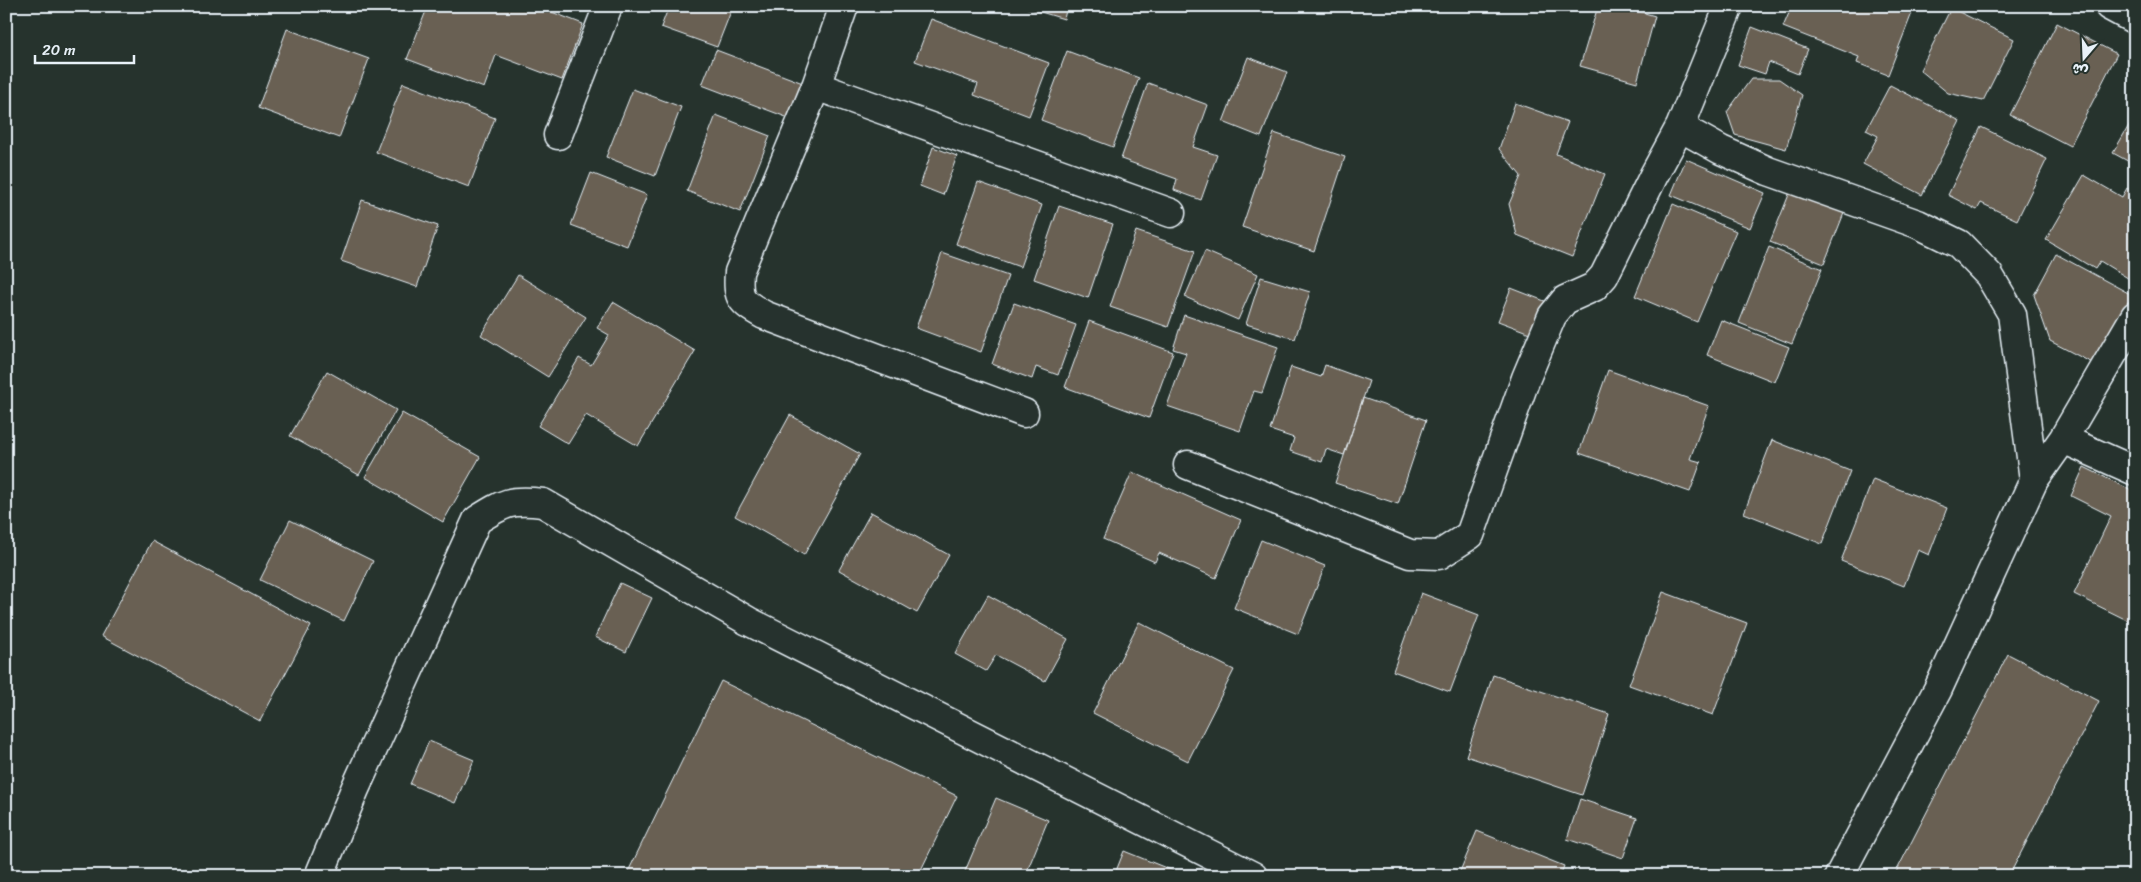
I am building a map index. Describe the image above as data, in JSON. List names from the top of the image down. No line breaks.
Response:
{"scale_bar":"20 m","north":"bottom"}
